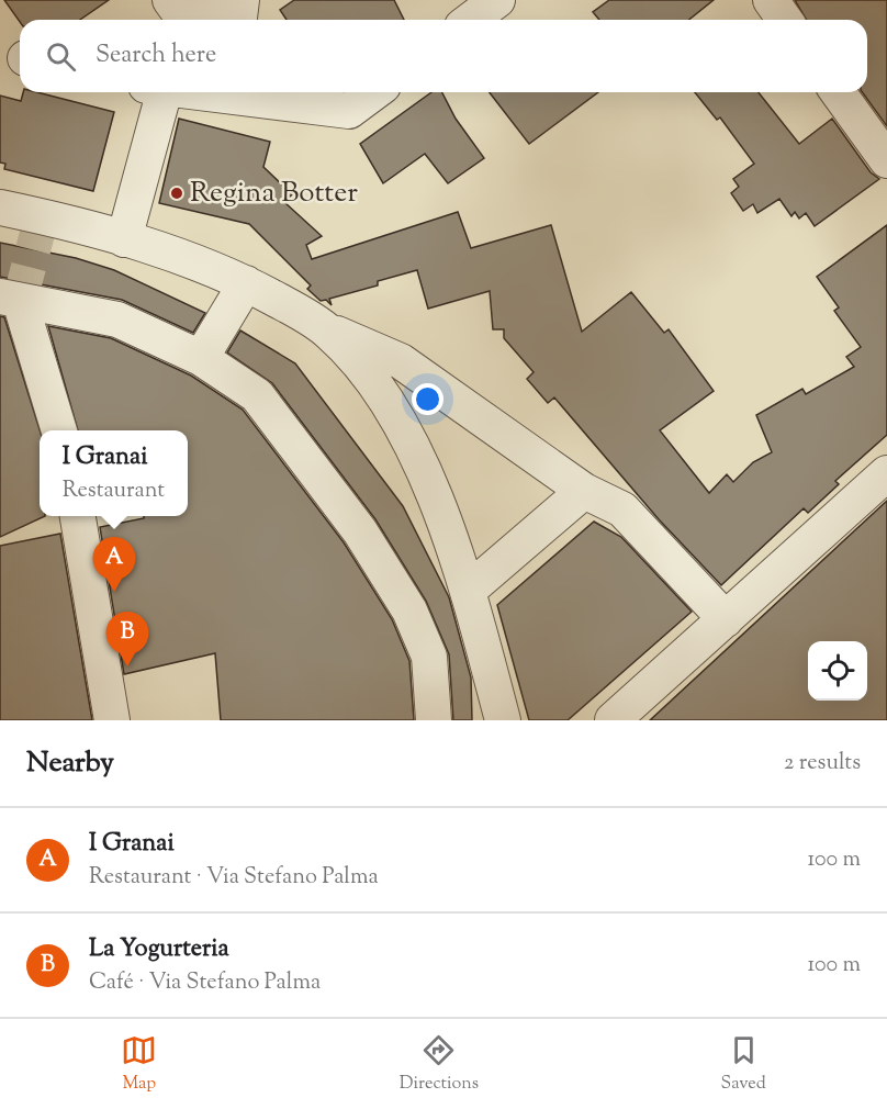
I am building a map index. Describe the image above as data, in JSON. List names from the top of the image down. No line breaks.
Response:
{"places":["Regina Botter"],"page":{"search":"Search here","popup":["I Granai","Restaurant"],"pins":["A","B"],"heading":["Nearby","2 results"],"list":[{"mark":"A","name":"I Granai","note":"Restaurant · Via Stefano Palma","value":"100 m"},{"mark":"B","name":"La Yogurteria","note":"Café · Via Stefano Palma","value":"100 m"}],"nav":["Map","Directions","Saved"]}}
